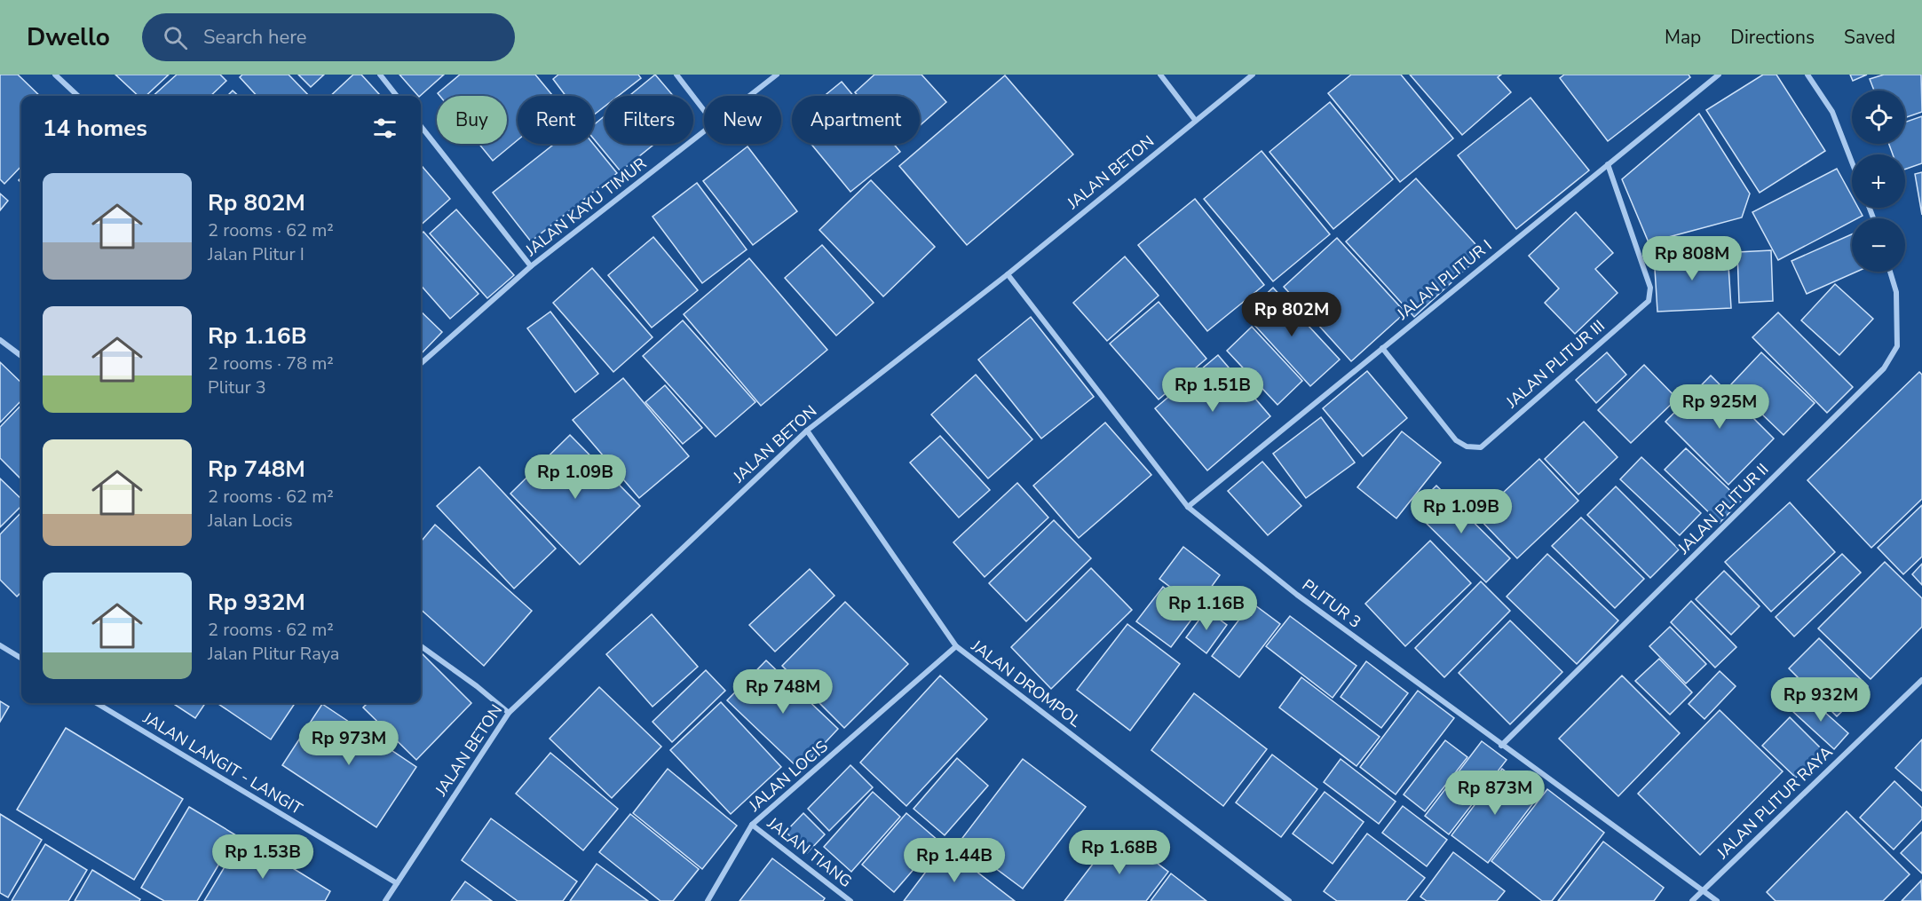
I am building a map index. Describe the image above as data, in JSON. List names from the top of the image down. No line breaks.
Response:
{"streets":{"street":["JALAN BETON","JALAN KAYU TIMUR","JALAN PLITUR I","JALAN PLITUR III","JALAN PLITUR II","PLITUR 3","JALAN DROMPOL","JALAN LANGIT - LANGIT","JALAN LOCIS","JALAN PLITUR RAYA","JALAN TIANG"]},"crossings":[["JALAN BETON","PLITUR 3"],["JALAN BETON","JALAN DROMPOL"],["JALAN BETON","JALAN LANGIT - LANGIT"],["JALAN PLITUR I","JALAN PLITUR III"],["JALAN PLITUR I","PLITUR 3"],["JALAN PLITUR II","PLITUR 3"],["PLITUR 3","JALAN PLITUR RAYA"],["JALAN DROMPOL","JALAN LOCIS"],["JALAN LOCIS","JALAN TIANG"]],"page":{"header":"Dwello","search":"Search here","nav":["Map","Directions","Saved"],"map_buttons":["+","−"],"chip":["Buy","Rent","Filters","New","Apartment"],"heading":"14 homes","list":[{"name":"Rp 802M","note":"2 rooms · 62 m² · Jalan Plitur I"},{"name":"Rp 1.16B","note":"2 rooms · 78 m² · Plitur 3"},{"name":"Rp 748M","note":"2 rooms · 62 m² · Jalan Locis"},{"name":"Rp 932M","note":"2 rooms · 62 m² · Jalan Plitur Raya"}],"price":["Rp 808M","Rp 802M","Rp 1.51B","Rp 925M","Rp 1.09B","Rp 1.09B","Rp 1.16B","Rp 748M","Rp 932M","Rp 973M","Rp 873M","Rp 1.68B","Rp 1.53B","Rp 1.44B"]}}
